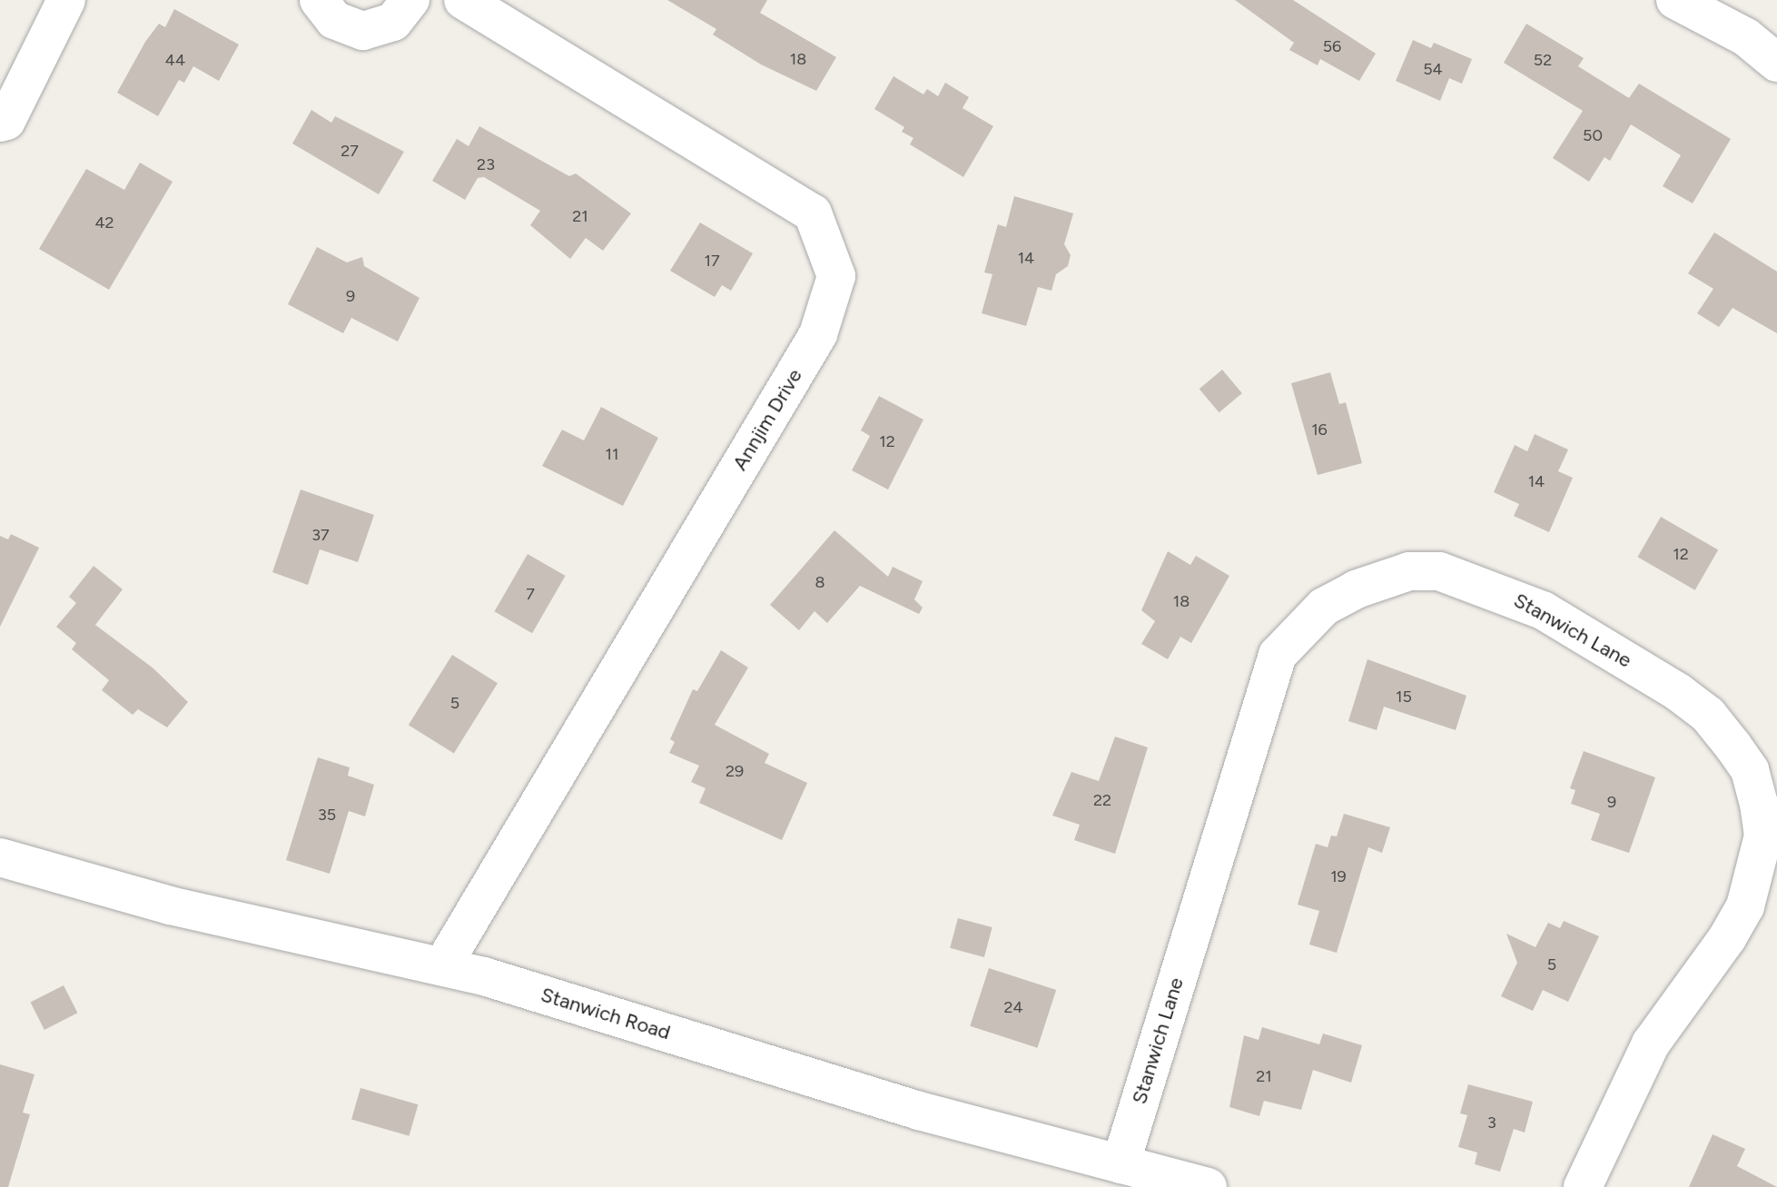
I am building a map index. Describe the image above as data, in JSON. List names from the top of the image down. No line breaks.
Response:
{"streets":{"street":["Annjim Drive","Stanwich Lane","Stanwich Road"]},"crossings":[["Annjim Drive","Stanwich Road"],["Stanwich Lane","Stanwich Road"]],"house_numbers":["56","18","44","52","54","50","27","23","21","42","14","17","9","16","12","11","14","37","12","8","7","18","15","5","29","22","9","35","19","5","24","21","3"]}
